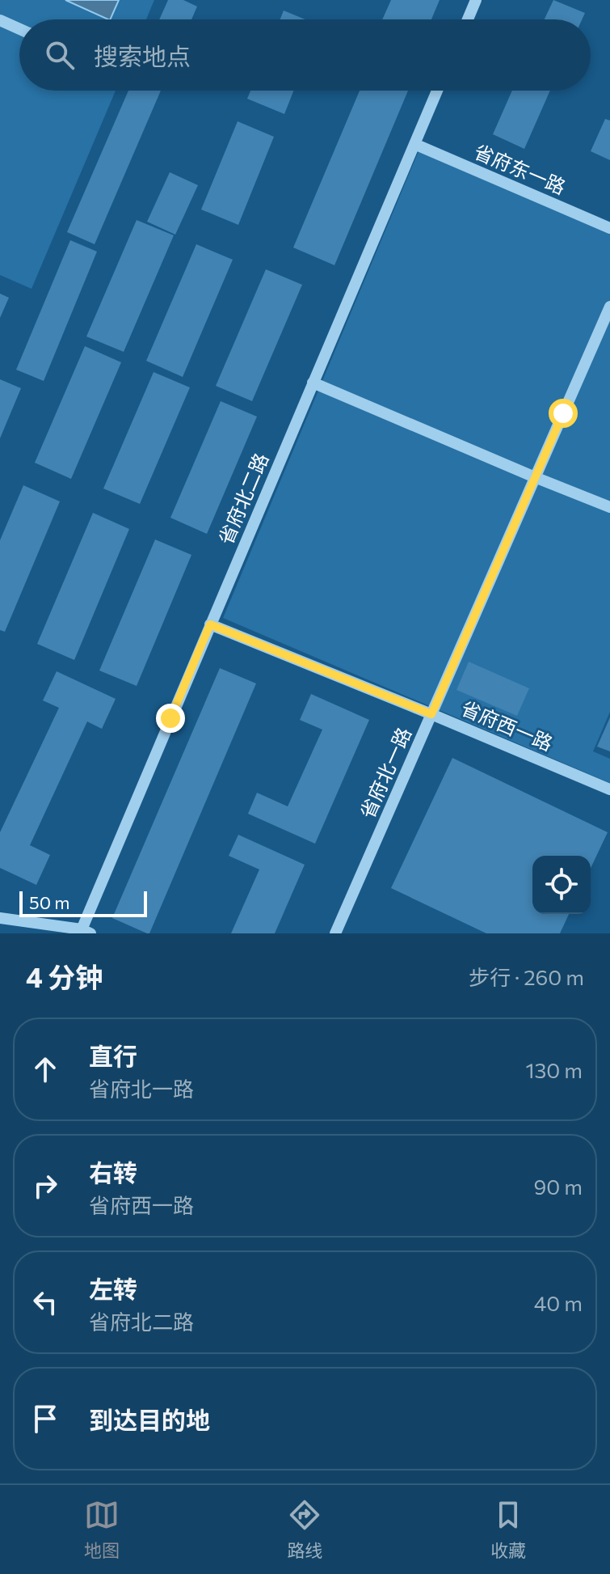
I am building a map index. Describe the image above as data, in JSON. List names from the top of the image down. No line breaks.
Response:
{"streets":{"street":["省府东一路","省府北二路","省府西一路","省府北一路"]},"crossings":[["省府东一路","省府北二路"],["省府北二路","省府西一路"],["省府西一路","省府北一路"]],"scale_bar":"50 m","page":{"search":"搜索地点","scale":"50 m","heading":["4 分钟","步行 · 260 m"],"list":[["直行","省府北一路","130 m"],["右转","省府西一路","90 m"],["左转","省府北二路","40 m"],"到达目的地"],"nav":["地图","路线","收藏"]}}
